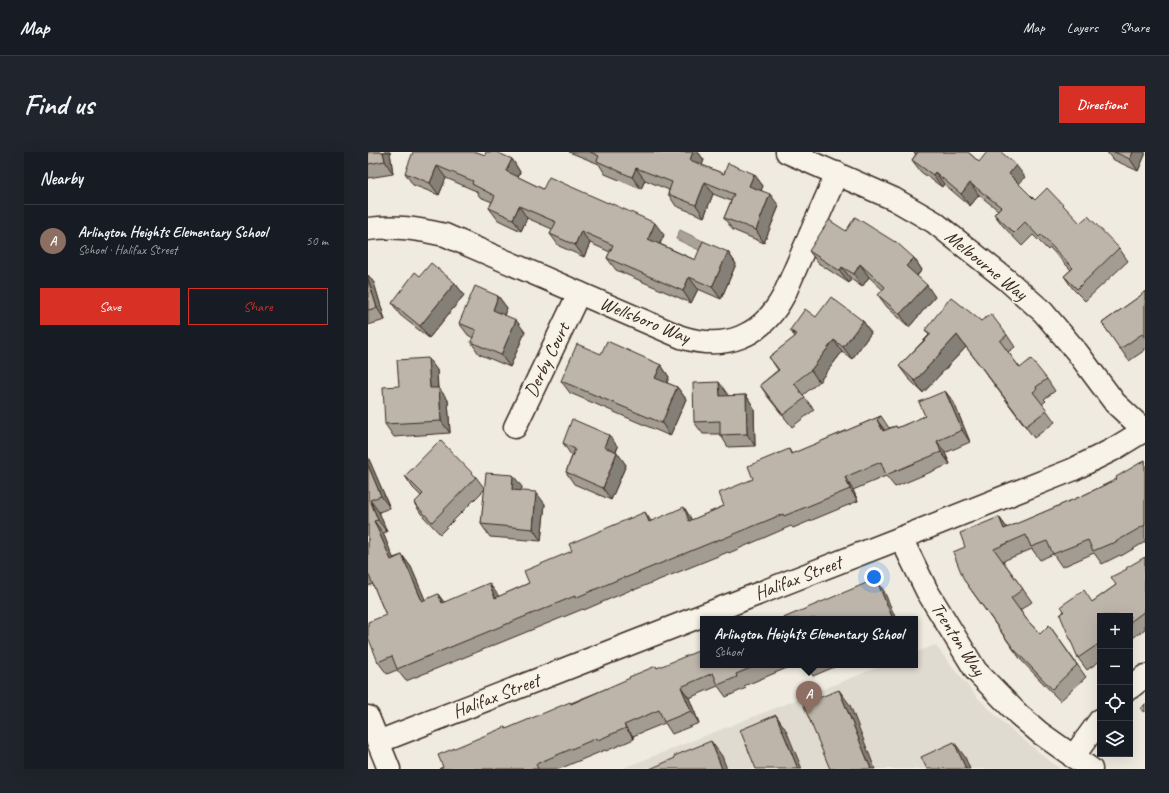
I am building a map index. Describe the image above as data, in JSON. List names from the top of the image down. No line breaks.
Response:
{"streets":{"street":["Melbourne Way","Wellsboro Way","Derby Court","Halifax Street","Trenton Way"]},"crossings":[["Melbourne Way","Wellsboro Way"],["Melbourne Way","Halifax Street"],["Wellsboro Way","Derby Court"],["Halifax Street","Trenton Way"]],"page":{"header":"Map","nav":["Map","Layers","Share"],"buttons":["Directions",["Save","Share"]],"title":"Find us","heading":"Nearby","list":[{"mark":"A","name":"Arlington Heights Elementary School","note":"School · Halifax Street","value":"50 m"}],"map_buttons":["+","−"],"popup":["Arlington Heights Elementary School","School"],"pins":"A"}}
